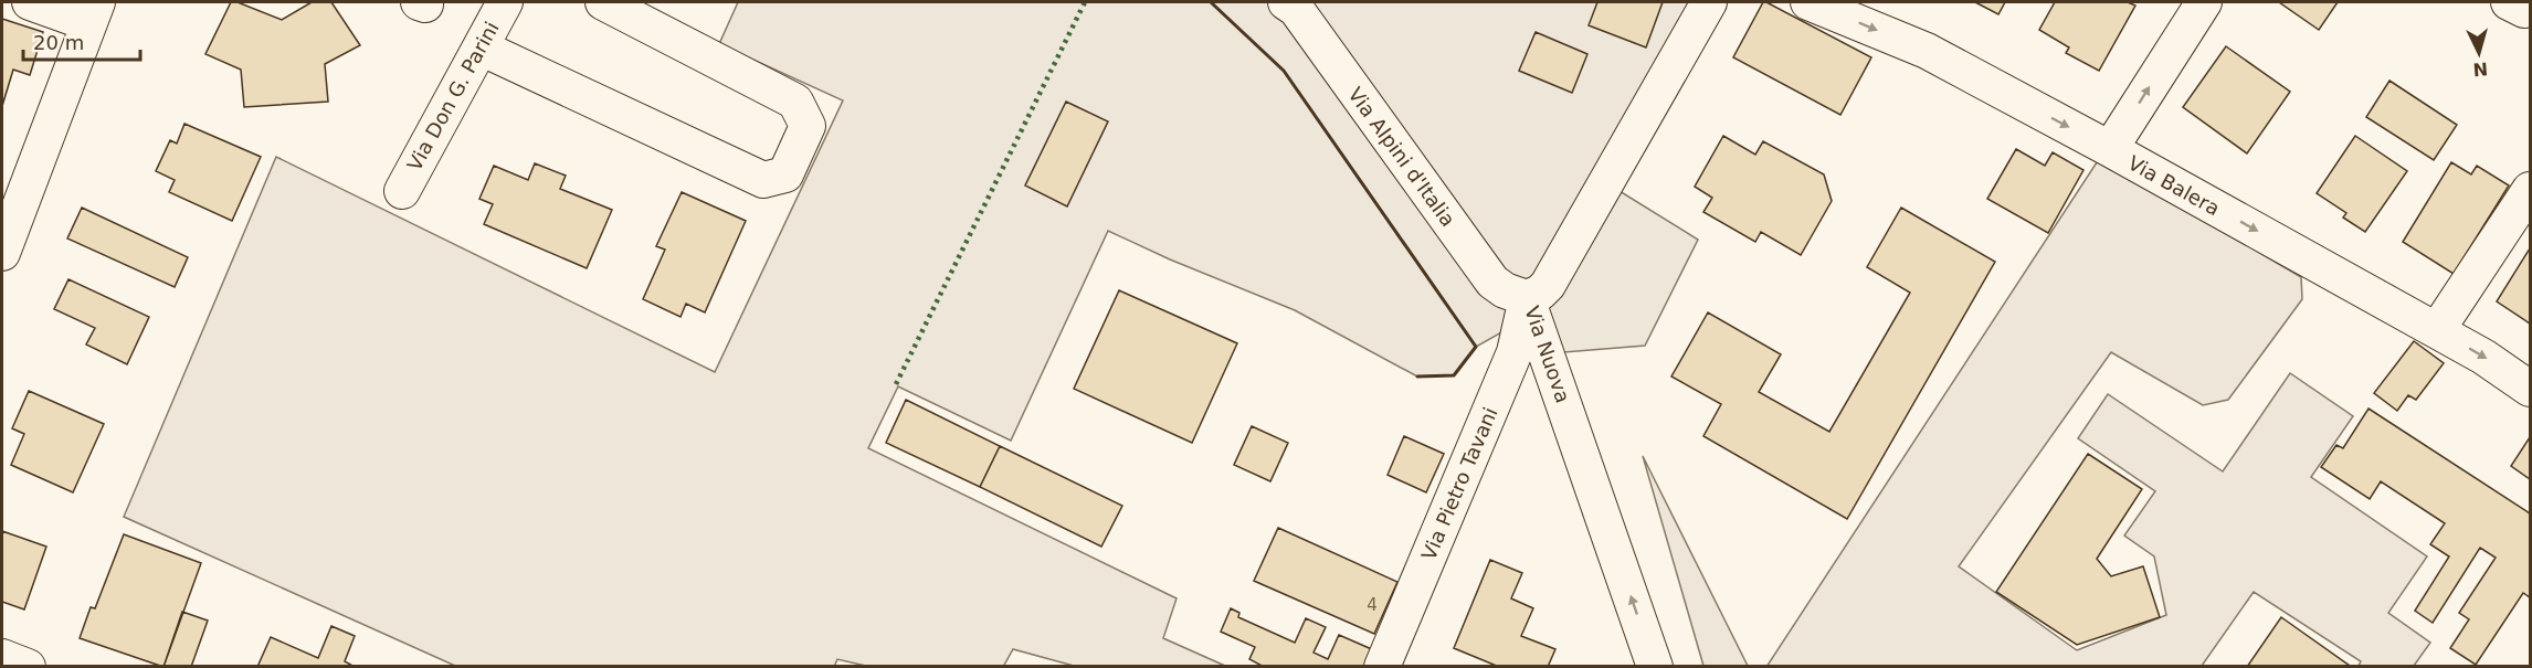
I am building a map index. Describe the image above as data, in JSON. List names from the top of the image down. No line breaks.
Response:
{"streets":{"street":["Via Don G. Parini","Via Alpini d'Italia","Via Balera","Via Nuova","Via Pietro Tavani"]},"crossings":[["Via Alpini d'Italia","Via Nuova"],["Via Alpini d'Italia","Via Pietro Tavani"],["Via Nuova","Via Pietro Tavani"]],"one_way":["Via Balera","Via Nuova"],"house_numbers":["4"],"scale_bar":"20 m","north":"bottom"}
